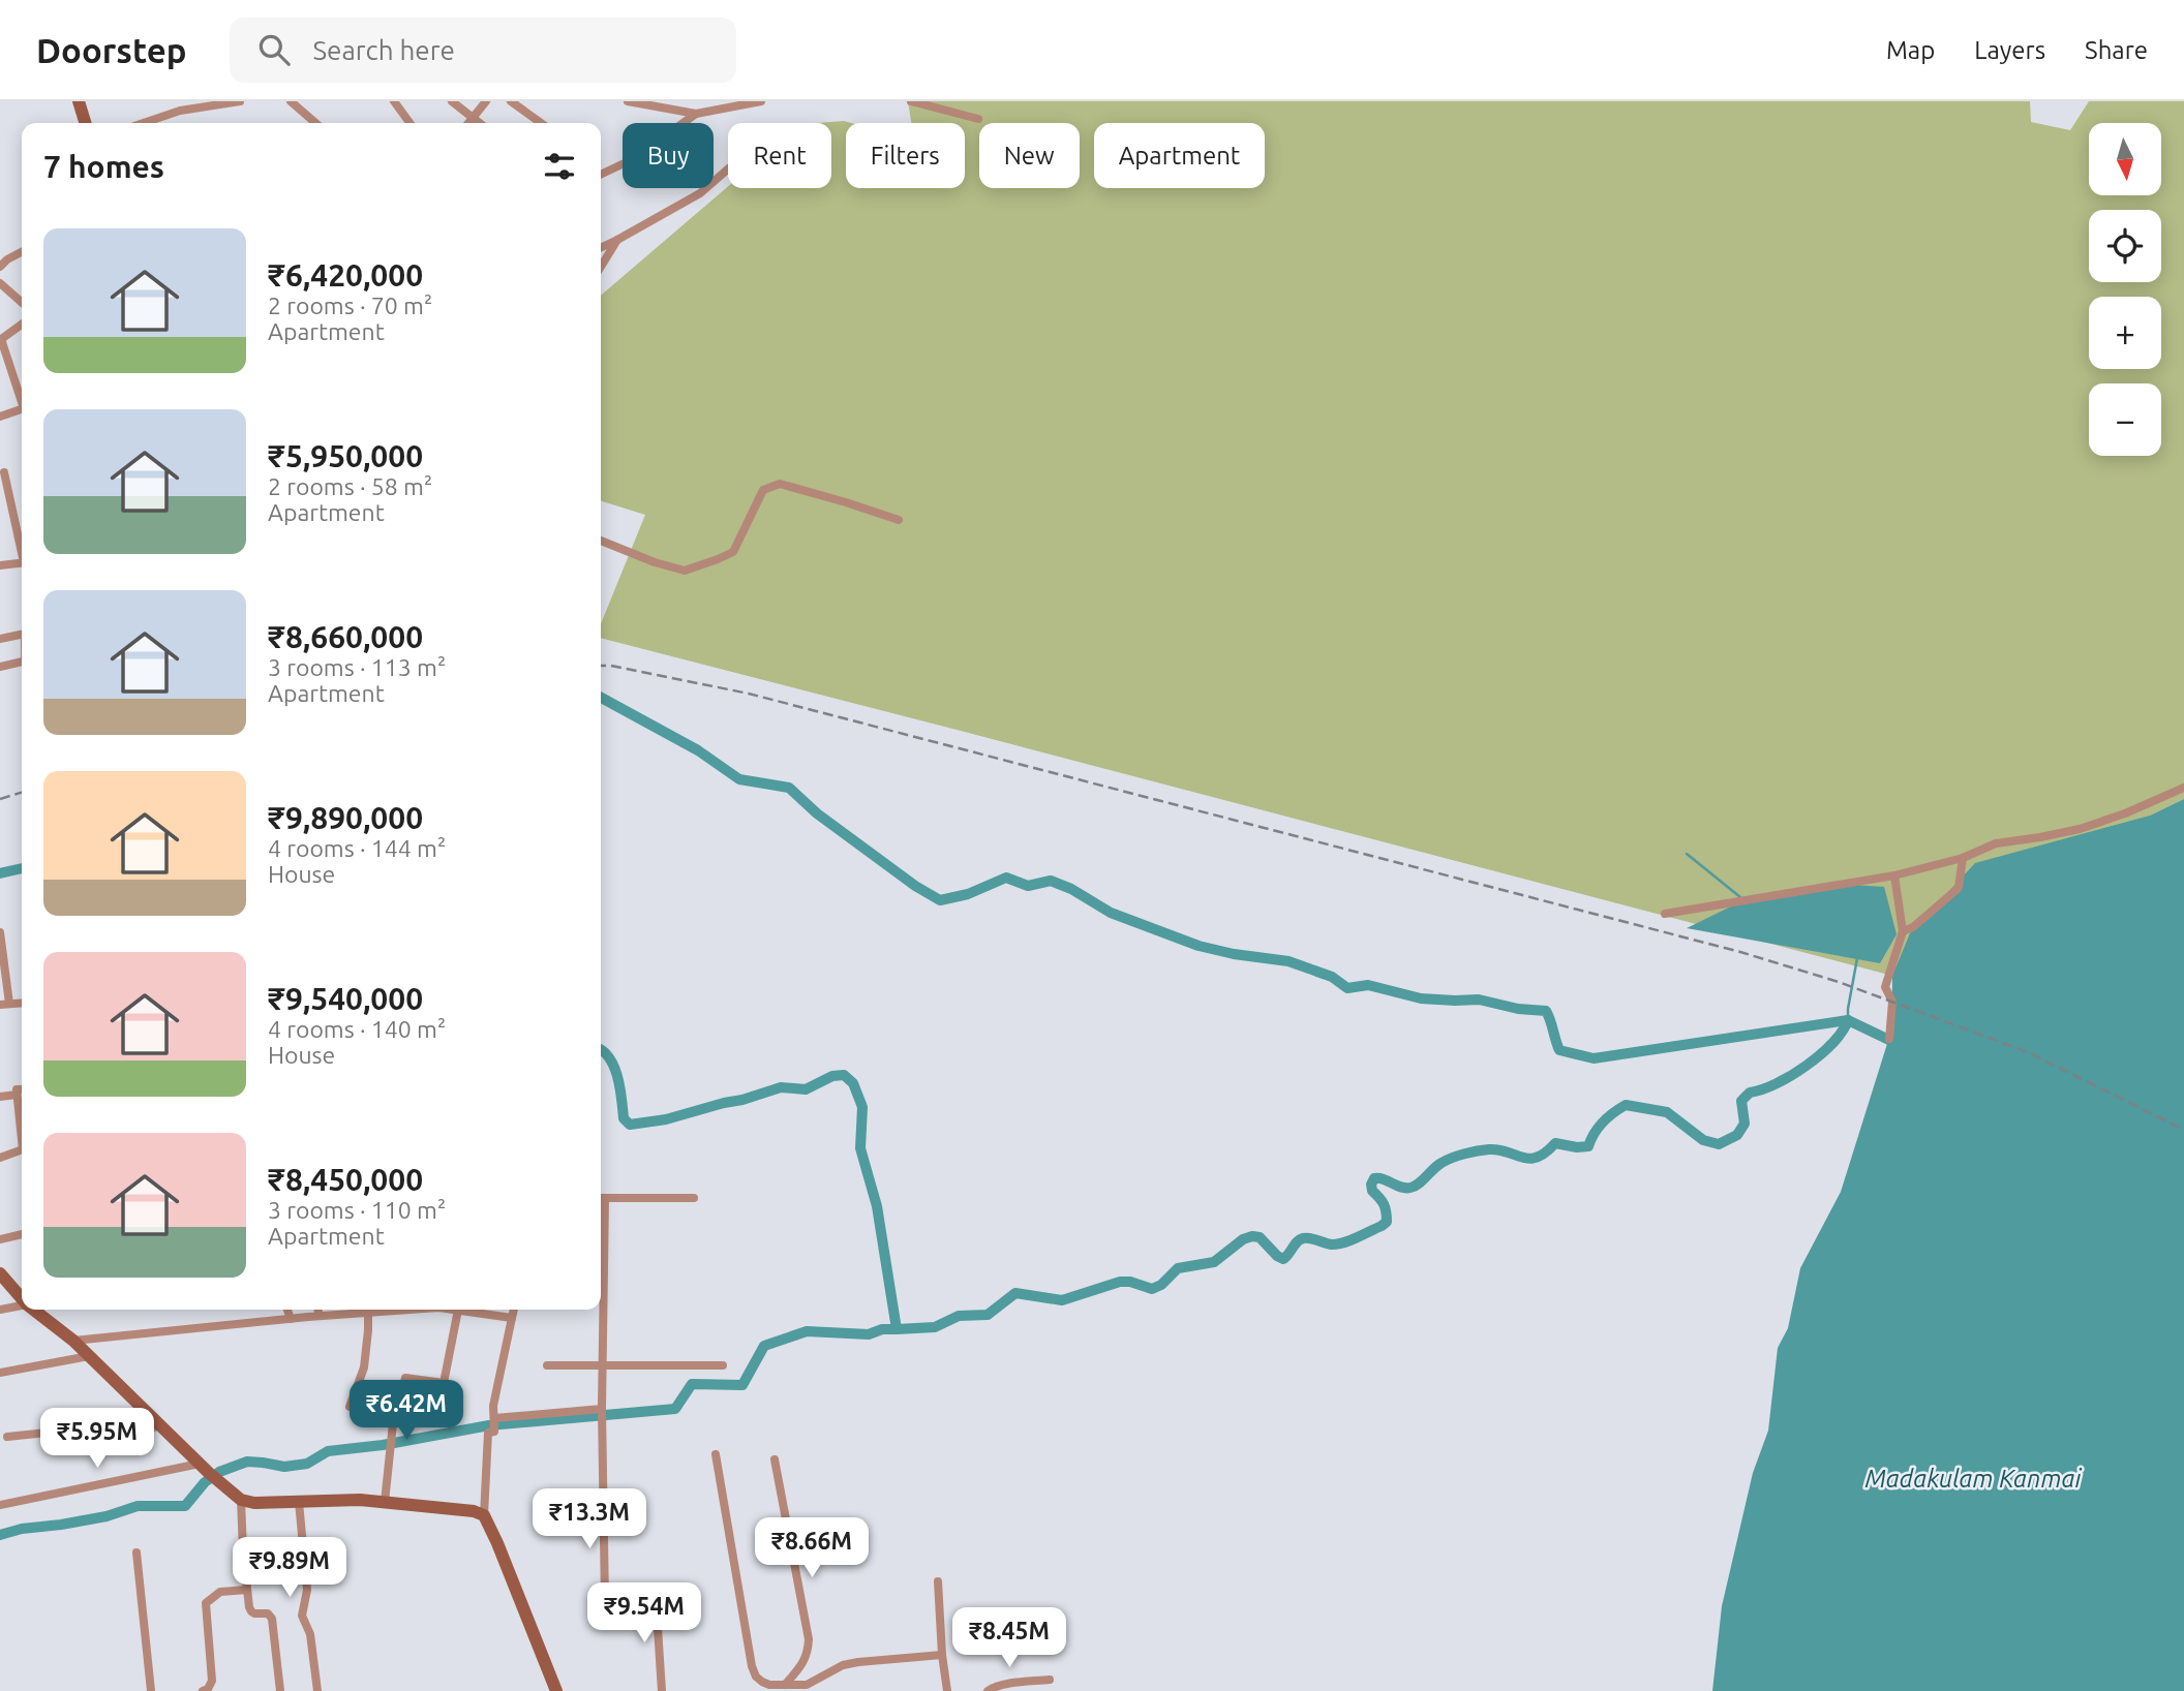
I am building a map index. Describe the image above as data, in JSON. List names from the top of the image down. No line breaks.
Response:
{"water":["Madakulam Kanmai"],"north":"bottom","page":{"header":"Doorstep","search":"Search here","nav":["Map","Layers","Share"],"map_buttons":["+","−"],"chip":["Buy","Rent","Filters","New","Apartment"],"heading":"7 homes","list":[{"name":"₹6,420,000","note":"2 rooms · 70 m² · Apartment"},{"name":"₹5,950,000","note":"2 rooms · 58 m² · Apartment"},{"name":"₹8,660,000","note":"3 rooms · 113 m² · Apartment"},{"name":"₹9,890,000","note":"4 rooms · 144 m² · House"},{"name":"₹9,540,000","note":"4 rooms · 140 m² · House"},{"name":"₹8,450,000","note":"3 rooms · 110 m² · Apartment"}],"price":["₹6.42M","₹5.95M","₹13.3M","₹8.66M","₹9.89M","₹9.54M","₹8.45M"]}}
